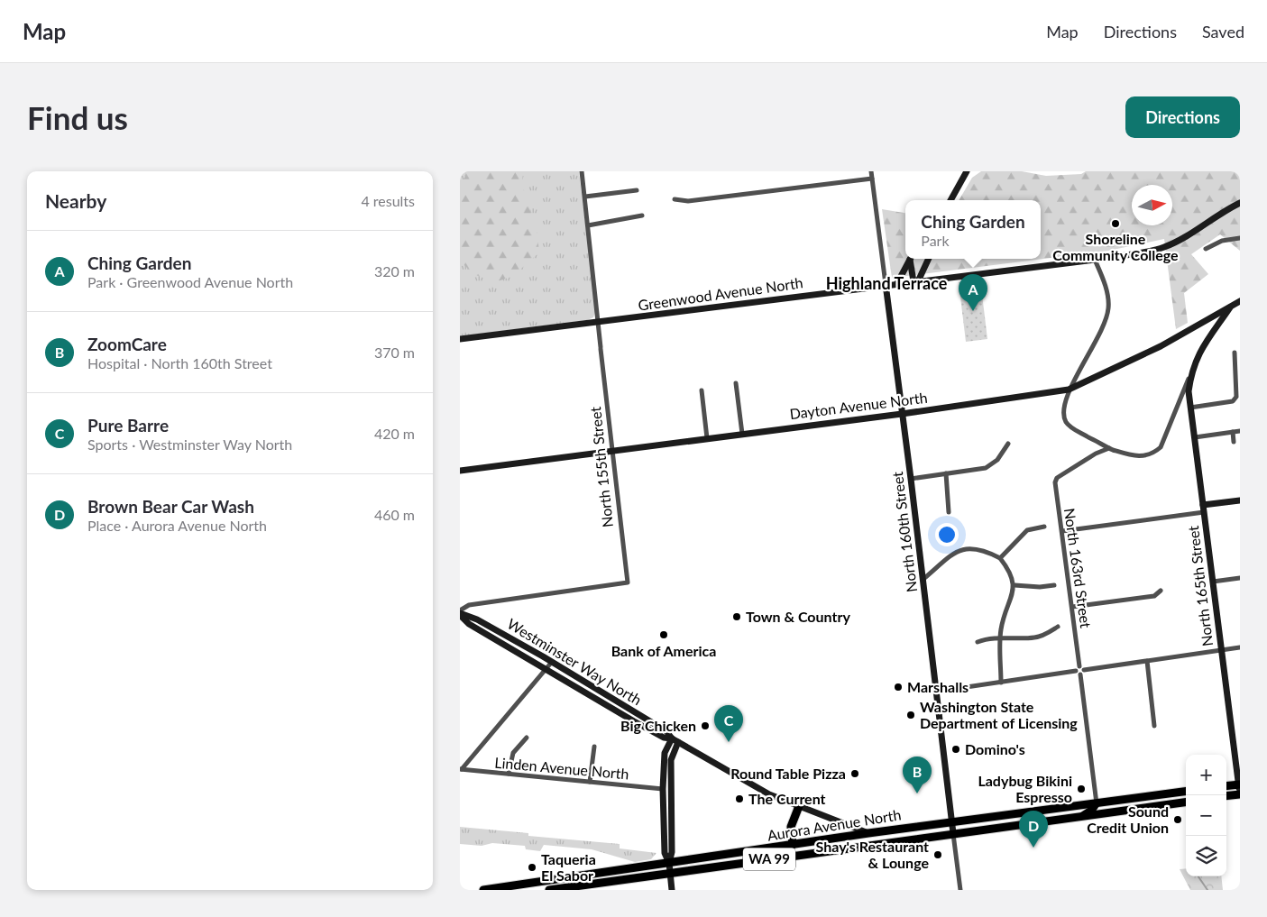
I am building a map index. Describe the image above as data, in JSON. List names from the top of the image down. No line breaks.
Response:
{"streets":{"highway":["Aurora Avenue North","WA 99"],"street":["Greenwood Avenue North","Dayton Avenue North","North 155th Street","North 160th Street","North 163rd Street","North 165th Street","Westminster Way North","Linden Avenue North"]},"crossings":[["Greenwood Avenue North","North 155th Street"],["Greenwood Avenue North","North 160th Street"],["Dayton Avenue North","North 155th Street"],["Dayton Avenue North","North 160th Street"],["Dayton Avenue North","North 165th Street"],["North 155th Street","Westminster Way North"],["North 160th Street","Aurora Avenue North"],["Westminster Way North","Aurora Avenue North"]],"districts":["Highland Terrace"],"places":["Shoreline Community College","Town & Country","Bank of America","Marshalls","Washington State Department of Licensing","Big Chicken","Domino's","Round Table Pizza","Ladybug Bikini Espresso","The Current","Sound Credit Union","Shay's Restaurant & Lounge","Taqueria El Sabor"],"north":"right","page":{"header":"Map","nav":["Map","Directions","Saved"],"buttons":"Directions","title":"Find us","heading":["Nearby","4 results"],"popup":["Ching Garden","Park"],"list":[{"mark":"A","name":"Ching Garden","note":"Park · Greenwood Avenue North","value":"320 m"},{"mark":"B","name":"ZoomCare","note":"Hospital · North 160th Street","value":"370 m"},{"mark":"C","name":"Pure Barre","note":"Sports · Westminster Way North","value":"420 m"},{"mark":"D","name":"Brown Bear Car Wash","note":"Place · Aurora Avenue North","value":"460 m"}],"pins":["A","C","B","D"],"map_buttons":["+","−"]}}
